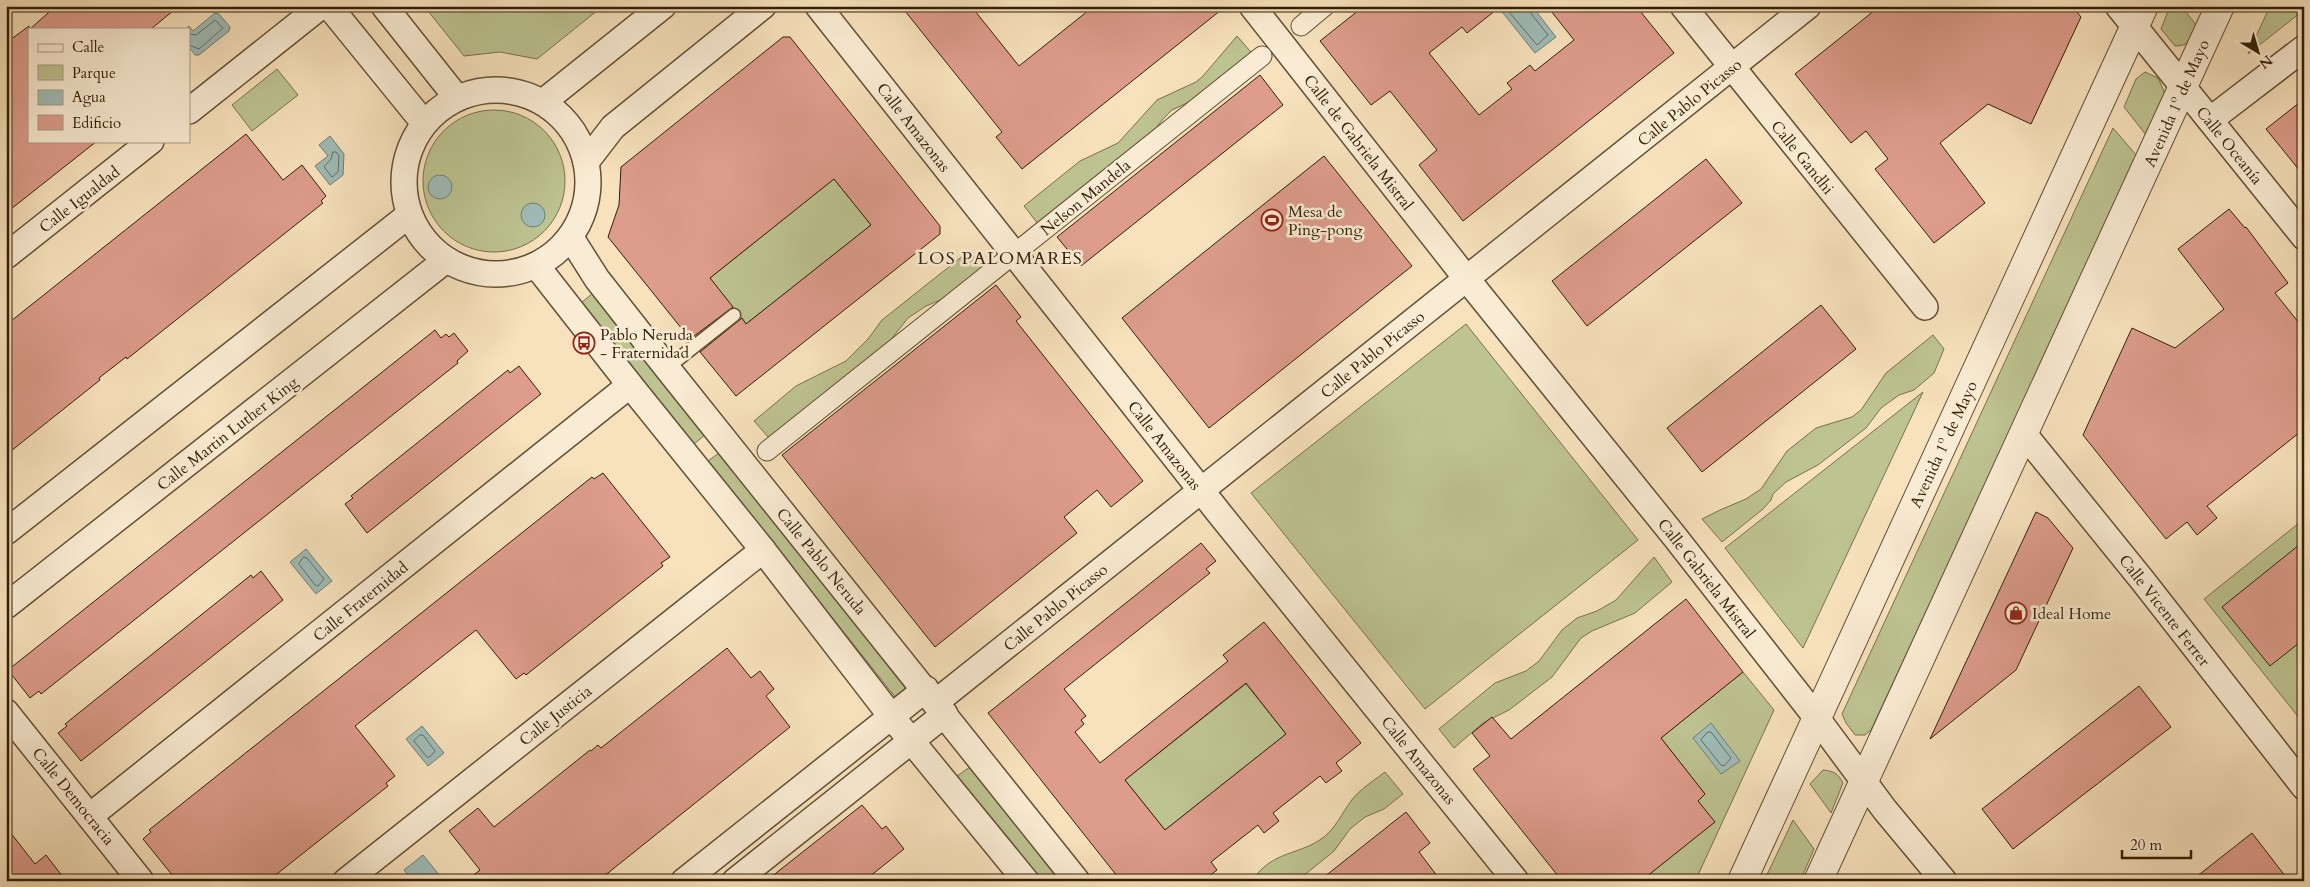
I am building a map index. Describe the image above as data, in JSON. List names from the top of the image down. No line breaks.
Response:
{"streets":{"street":["Calle Pablo Picasso","Avenida 1º de Mayo","Calle Amazonas","Calle de Gabriela Mistral","Calle Oceanía","Calle Gandhi","Nelson Mandela","Calle Igualdad","Calle Martin Luther King","Calle Pablo Neruda","Calle Gabriela Mistral","Calle Fraternidad","Calle Vicente Ferrer","Calle Justicia","Calle Democracia"]},"crossings":[["Calle Pablo Picasso","Calle Amazonas"],["Calle Pablo Picasso","Calle de Gabriela Mistral"],["Calle Pablo Picasso","Calle Gandhi"],["Calle Pablo Picasso","Calle Pablo Neruda"],["Calle Pablo Picasso","Calle Gabriela Mistral"],["Avenida 1º de Mayo","Calle Oceanía"],["Avenida 1º de Mayo","Calle Gabriela Mistral"],["Avenida 1º de Mayo","Calle Vicente Ferrer"],["Calle Amazonas","Nelson Mandela"],["Calle de Gabriela Mistral","Calle Gabriela Mistral"],["Calle Fraternidad","Calle Democracia"]],"districts":["LOS PALOMARES"],"places":{"sports":["Mesa de Ping-pong"],"bus stop":["Pablo Neruda - Fraternidad"],"shop":["Ideal Home"]},"legend":["Calle","Parque","Agua","Edificio"],"scale_bar":"20 m","north":"bottom right"}
